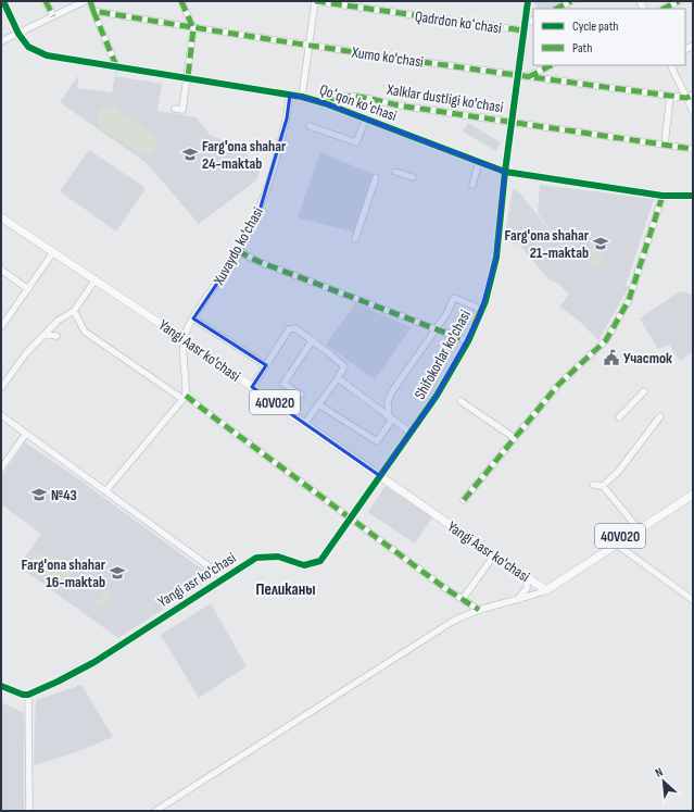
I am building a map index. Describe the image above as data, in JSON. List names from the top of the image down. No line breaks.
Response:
{"streets":{"main road":["Yangi Aasr ko'chasi","40V020"],"street":["Qadrdon koʻchasi","Xumo ko'chasi","Xalklar dustligi ko'chasi","Qoʻqon koʻchasi","Xuvaydo ko'chasi","Shifokorlar ko'chasi","Yangi asr ko'chasi"]},"crossings":[["Qadrdon koʻchasi","Shifokorlar ko'chasi"],["Xumo ko'chasi","Shifokorlar ko'chasi"],["Xalklar dustligi ko'chasi","Qoʻqon koʻchasi"],["Xalklar dustligi ko'chasi","Shifokorlar ko'chasi"],["Qoʻqon koʻchasi","Xuvaydo ko'chasi"],["Qoʻqon koʻchasi","Shifokorlar ko'chasi"],["Xuvaydo ko'chasi","Yangi Aasr ko'chasi"],["Yangi Aasr ko'chasi","Shifokorlar ko'chasi"],["Yangi Aasr ko'chasi","40V020"],["Yangi Aasr ko'chasi","Yangi asr ko'chasi"],["Shifokorlar ko'chasi","Yangi asr ko'chasi"]],"districts":["Пеликаны"],"places":{"school or university":["Farg'ona shahar 24-maktab","Farg'ona shahar 21-maktab","№43","Farg'ona shahar 16-maktab"],"public building":["Участок"]},"legend":["Cycle path","Path"],"north":"top left"}
